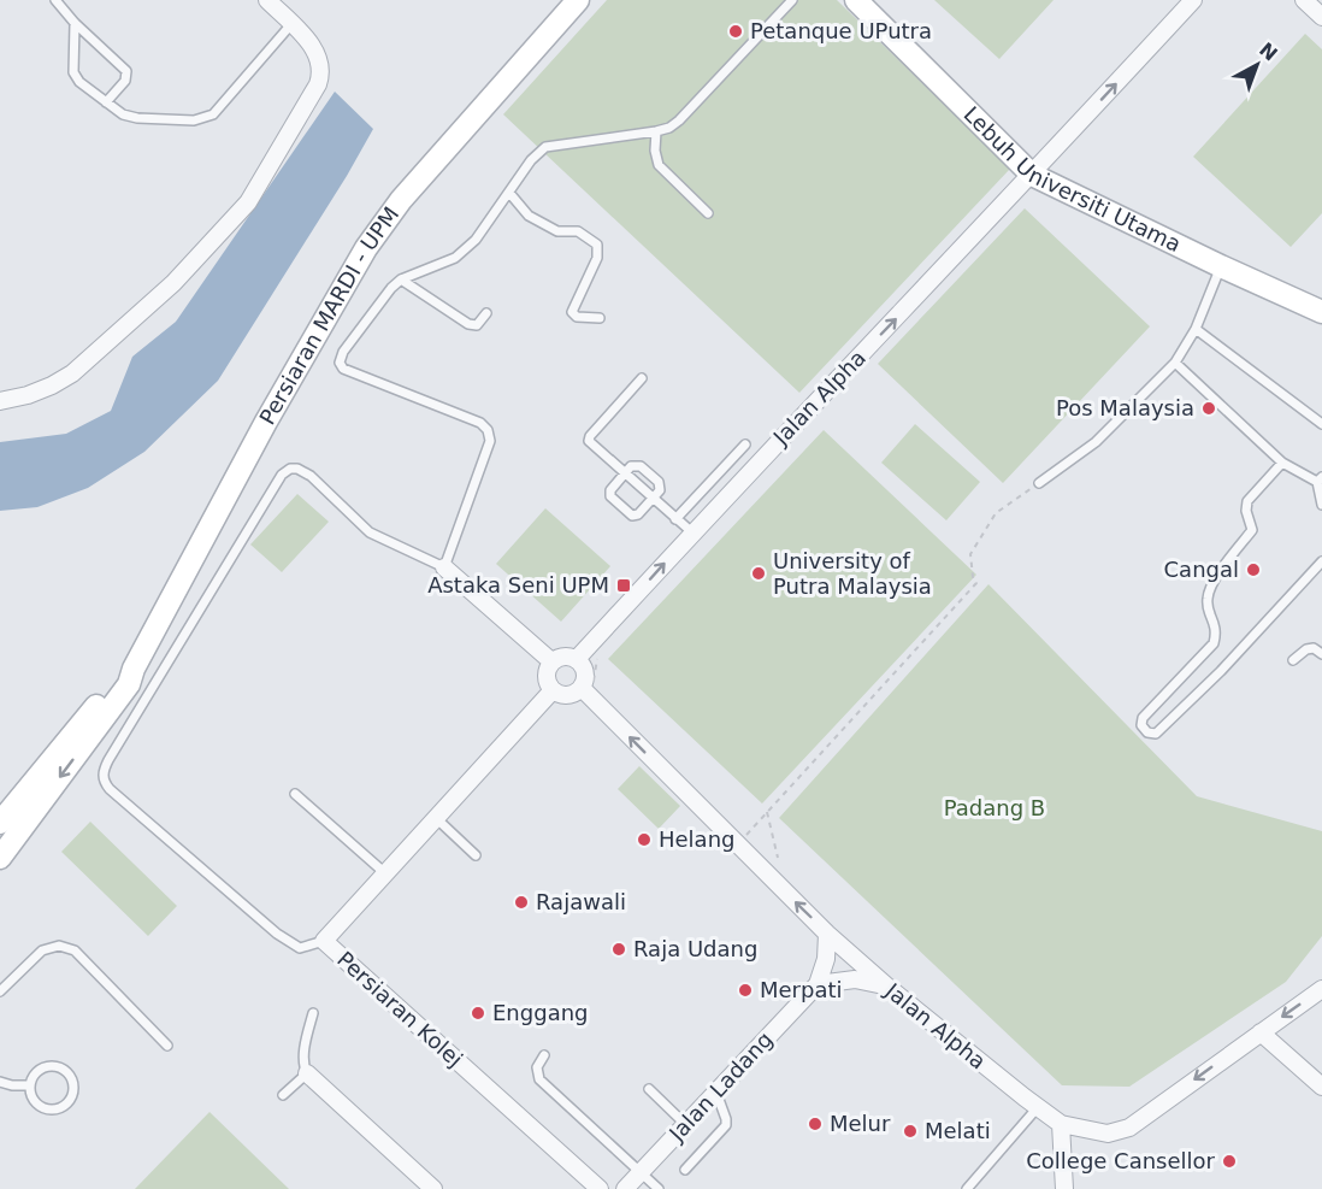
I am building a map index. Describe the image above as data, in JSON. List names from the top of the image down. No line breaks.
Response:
{"streets":{"street":["Lebuh Universiti Utama","Persiaran MARDI - UPM","Jalan Alpha","Persiaran Kolej","Jalan Ladang"]},"crossings":[["Lebuh Universiti Utama","Jalan Alpha"],["Jalan Alpha","Persiaran Kolej"]],"parks":["Padang B"],"places":{"other":["Petanque UPutra","Pos Malaysia","Cangal","University of Putra Malaysia","Helang","Rajawali","Raja Udang","Merpati","Enggang","Melur","Melati","College Cansellor"],"transit":["Astaka Seni UPM"]},"north":"top right"}
